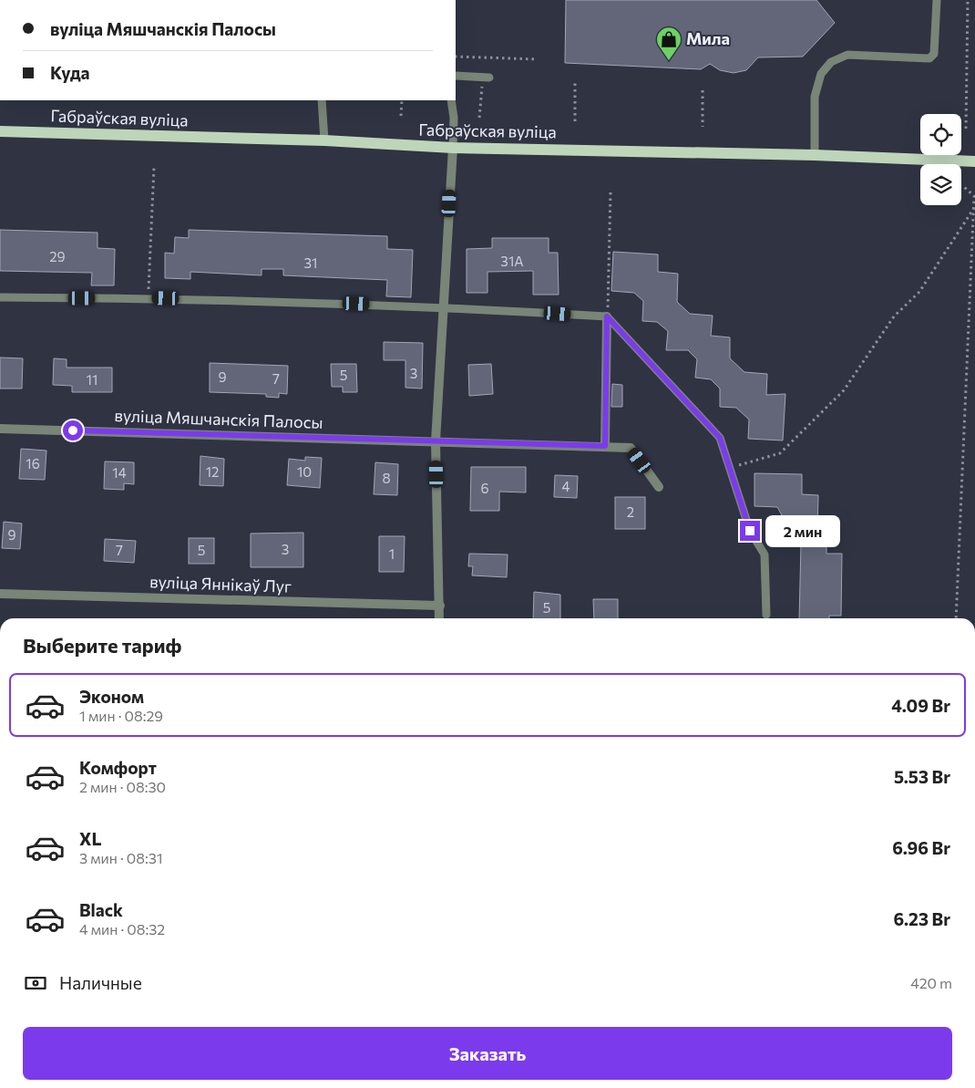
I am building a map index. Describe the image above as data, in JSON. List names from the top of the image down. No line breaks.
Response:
{"streets":{"main road":["Габраўская вуліца"],"street":["вуліца Мяшчанскія Палосы","вуліца Яннікаў Луг"]},"places":{"shop":["Мила"]},"house_numbers":["29","31А","31","3","5","9","7","11","16","12","10","14","8","4","6","2","9","3","7","5","1","5"],"page":{"banner":["вуліца Мяшчанскія Палосы","Куда"],"bubble":"2 мин","heading":"Выберите тариф","list":[{"name":"Эконом","note":"1 мин · 08:29","value":"4.09 Br"},{"name":"Комфорт","note":"2 мин · 08:30","value":"5.53 Br"},{"name":"XL","note":"3 мин · 08:31","value":"6.96 Br"},{"name":"Black","note":"4 мин · 08:32","value":"6.23 Br"}],"pay":["Наличные","420 m"],"buttons":"Заказать"}}
